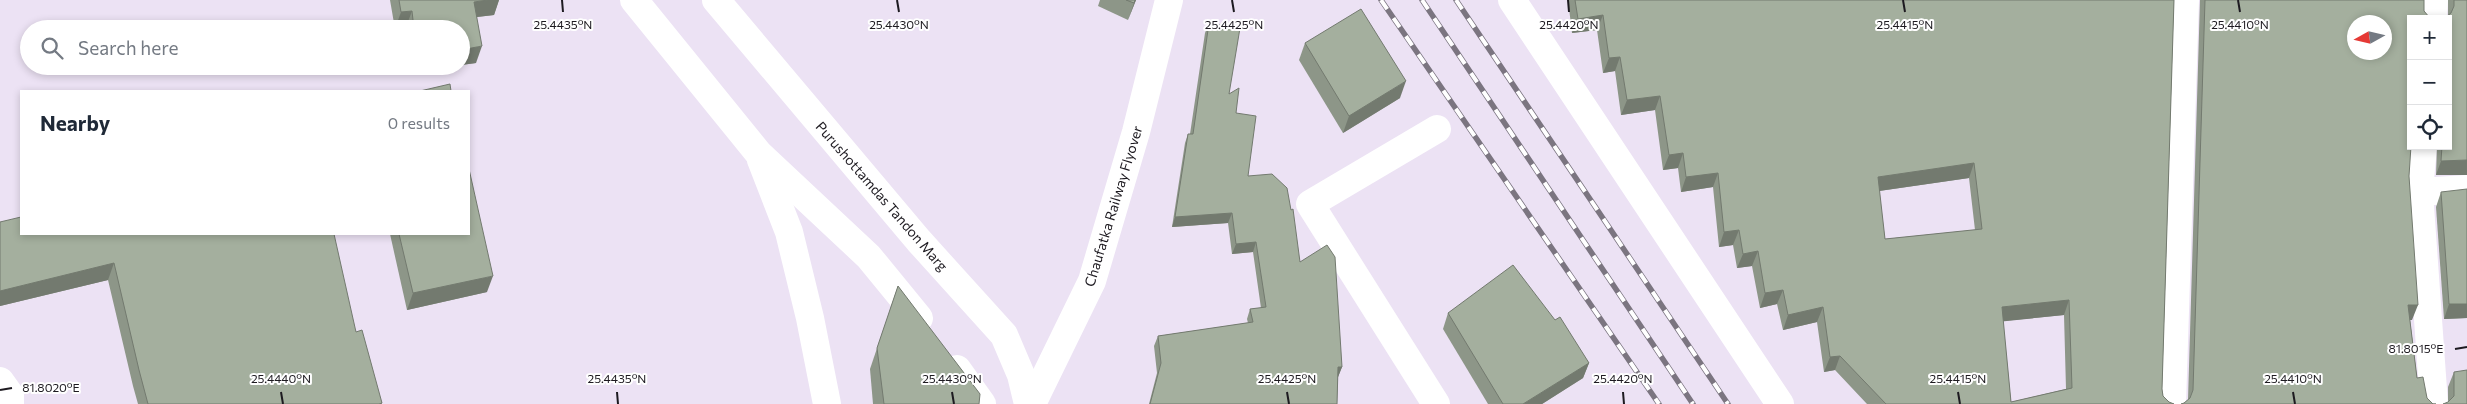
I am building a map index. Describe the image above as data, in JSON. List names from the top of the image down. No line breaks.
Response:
{"streets":{"main road":["Purushottamdas Tandon Marg","Chaufatka Railway Flyover"]},"north":"left","page":{"map_buttons":["+","−"],"search":"Search here","heading":["Nearby","0 results"]},"coordinates":["25.4435°N","25.4430°N","25.4425°N","25.4420°N","25.4415°N","25.4410°N","81.8015°E","25.4440°N","81.8020°E"]}
